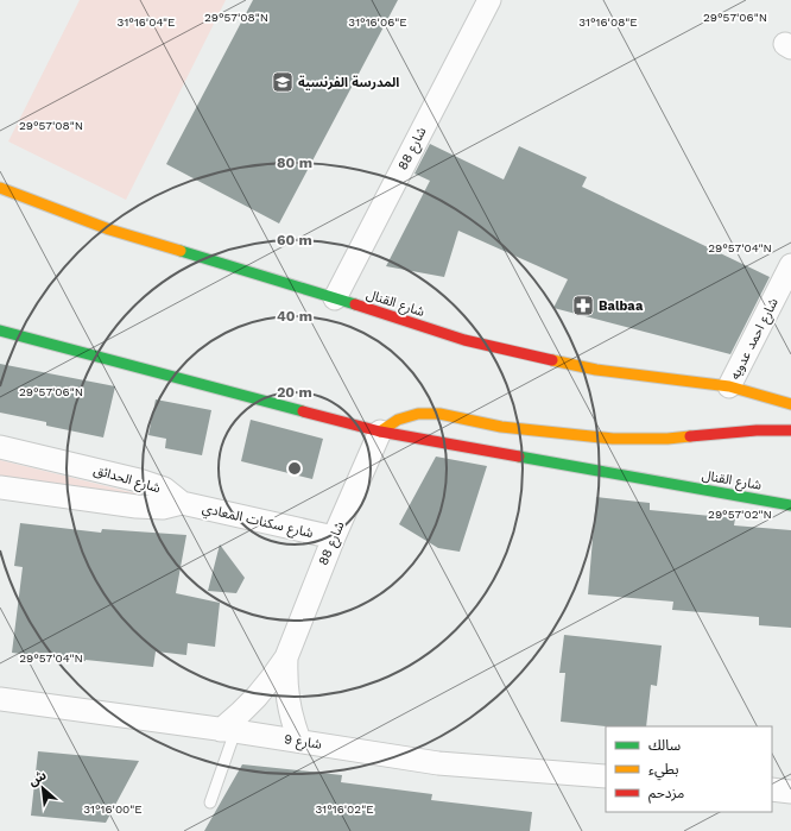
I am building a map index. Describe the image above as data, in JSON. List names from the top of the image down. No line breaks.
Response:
{"streets":{"street":["شارع 88","شارع القنال","شارع احمد عدويه","شارع الحدائق","شارع سكنات المعادي","شارع 9"]},"crossings":[["شارع 88","شارع القنال"],["شارع 88","شارع سكنات المعادي"],["شارع 88","شارع 9"],["شارع القنال","شارع احمد عدويه"],["شارع الحدائق","شارع سكنات المعادي"]],"places":{"school or university":["المدرسة الفرنسية"],"pharmacy":["Balbaa"]},"legend":["سالك","بطيء","مزدحم"],"north":"top left","coordinates":["29°57'08\"N","29°57'06\"N","31°16'04\"E","31°16'06\"E","31°16'08\"E","29°57'04\"N","29°57'02\"N","31°16'00\"E","31°16'02\"E"],"rings":["80 m","60 m","40 m","20 m"]}
